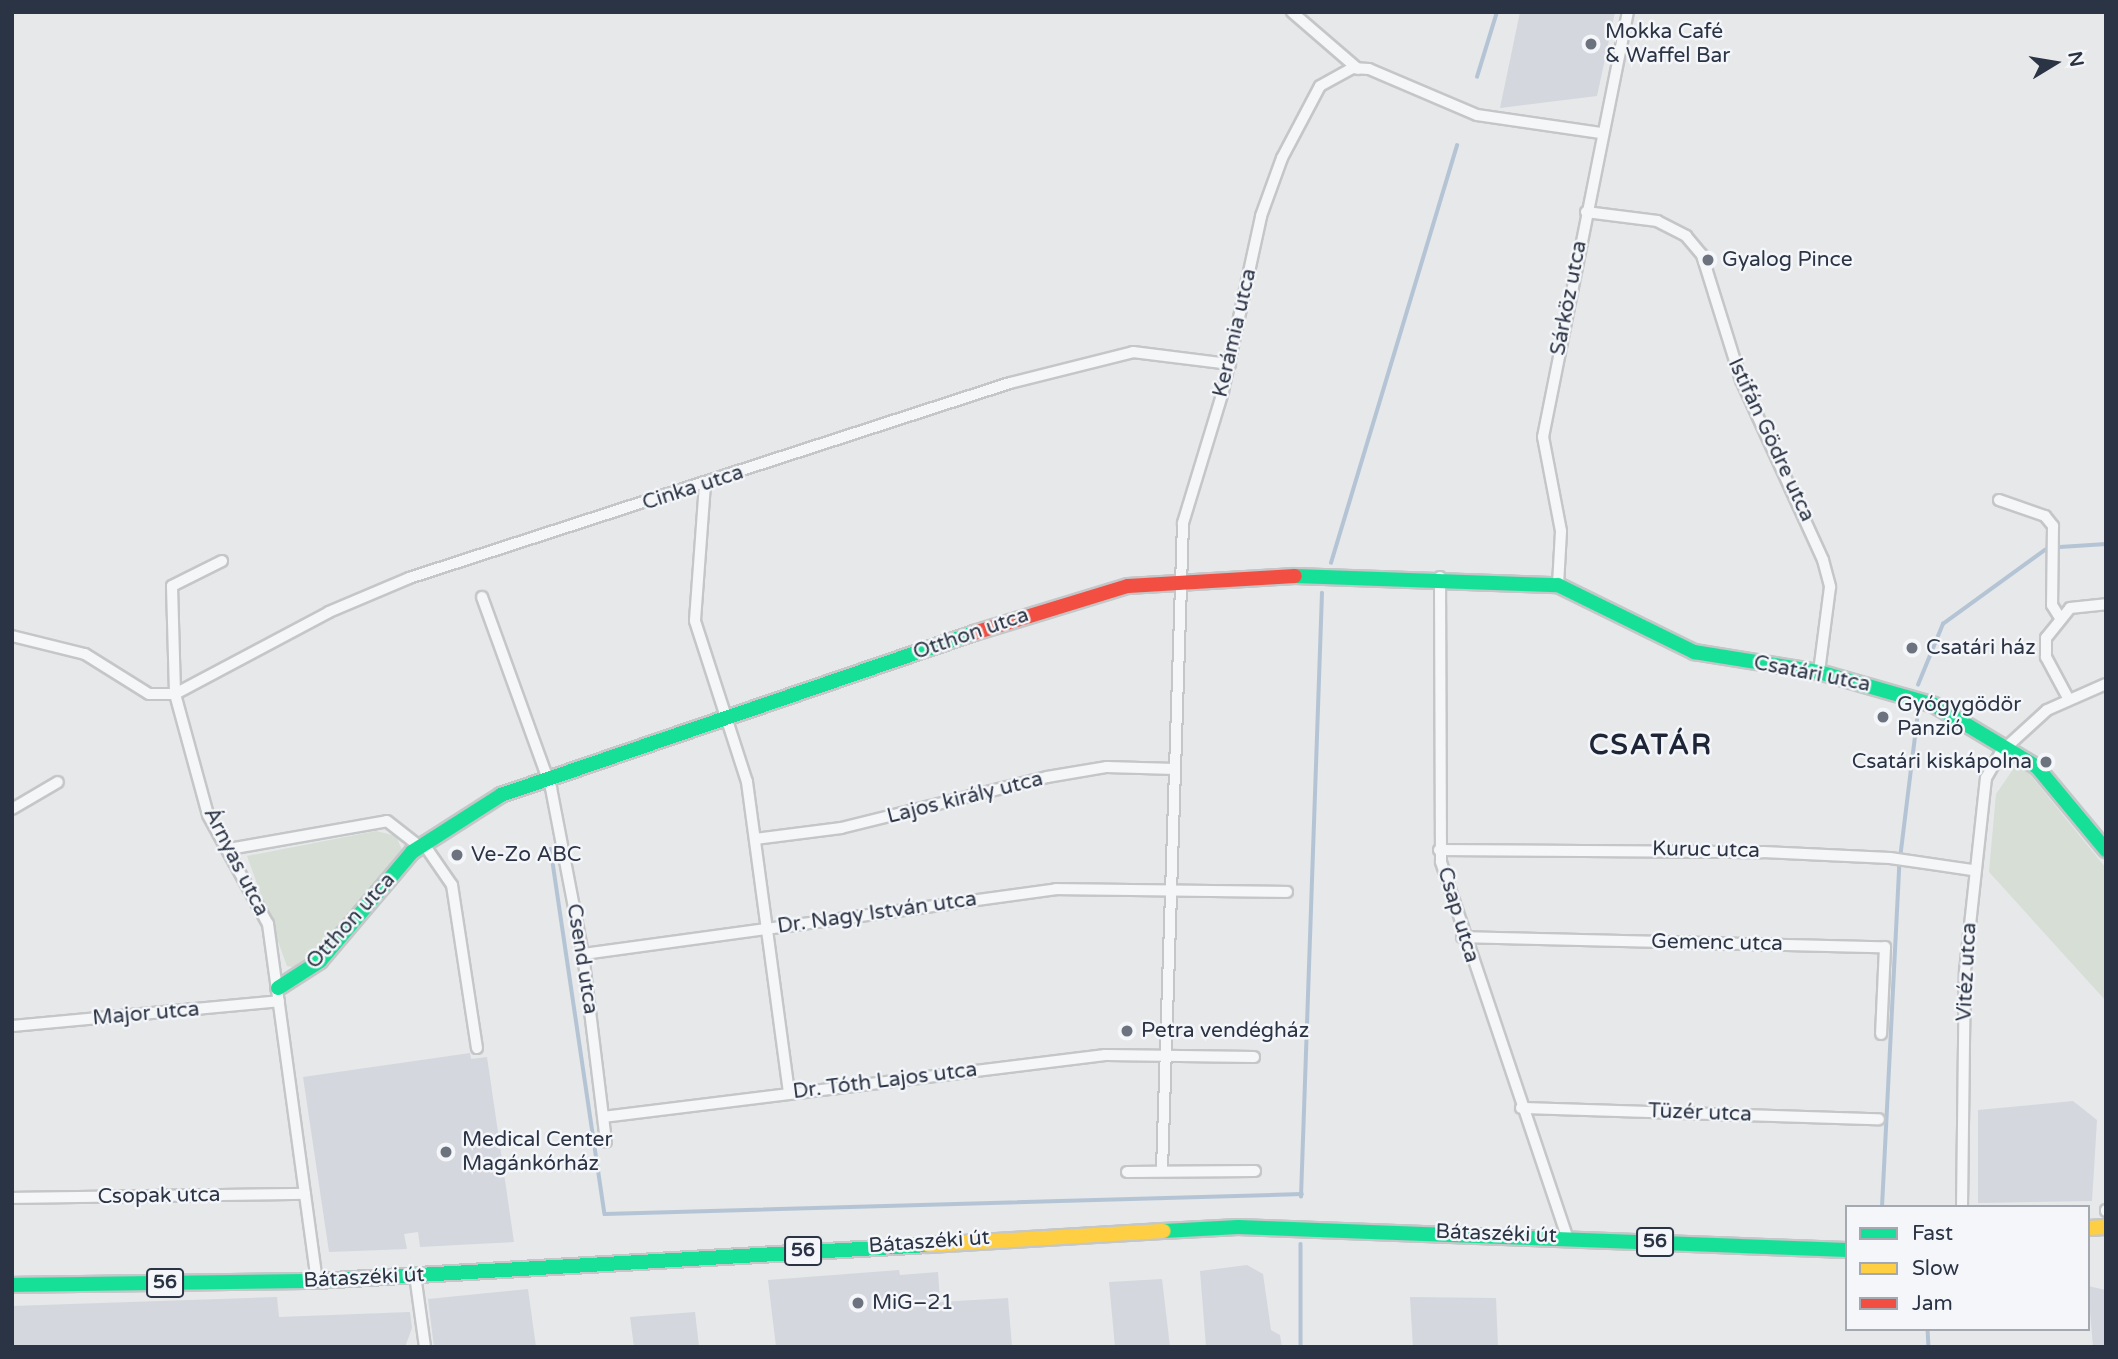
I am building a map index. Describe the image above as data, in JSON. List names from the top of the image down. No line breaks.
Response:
{"streets":{"street":["Sárköz utca","Kerámia utca","Istifán Gödre utca","Cinka utca","Otthon utca","Csatári utca","Lajos király utca","Kuruc utca","Árnyas utca","Dr. Nagy István utca","Csap utca","Gemenc utca","Csend utca","Vitéz utca","Major utca","Dr. Tóth Lajos utca","Tüzér utca","Csopak utca","Bátaszéki út","56"]},"crossings":[["Sárköz utca","Istifán Gödre utca"],["Sárköz utca","Otthon utca"],["Sárköz utca","Csatári utca"],["Kerámia utca","Cinka utca"],["Kerámia utca","Otthon utca"],["Kerámia utca","Lajos király utca"],["Kerámia utca","Dr. Nagy István utca"],["Kerámia utca","Dr. Tóth Lajos utca"],["Istifán Gödre utca","Csatári utca"],["Cinka utca","Árnyas utca"],["Otthon utca","Csatári utca"],["Otthon utca","Árnyas utca"],["Otthon utca","Csap utca"],["Otthon utca","Csend utca"],["Otthon utca","Major utca"],["Csatári utca","Vitéz utca"],["Kuruc utca","Csap utca"],["Kuruc utca","Vitéz utca"],["Árnyas utca","Major utca"],["Árnyas utca","Csopak utca"],["Árnyas utca","Bátaszéki út"],["Dr. Nagy István utca","Csend utca"],["Csap utca","Gemenc utca"],["Csap utca","Tüzér utca"],["Csap utca","Bátaszéki út"],["Csend utca","Dr. Tóth Lajos utca"]],"districts":["CSATÁR"],"places":["Mokka Café & Waffel Bar","Gyalog Pince","Csatári ház","Gyógygödör Panzió","Csatári kiskápolna","Ve-Zo ABC","Petra vendégház","Medical Center Magánkórház","MiG–21"],"legend":["Fast","Slow","Jam"],"north":"right"}
